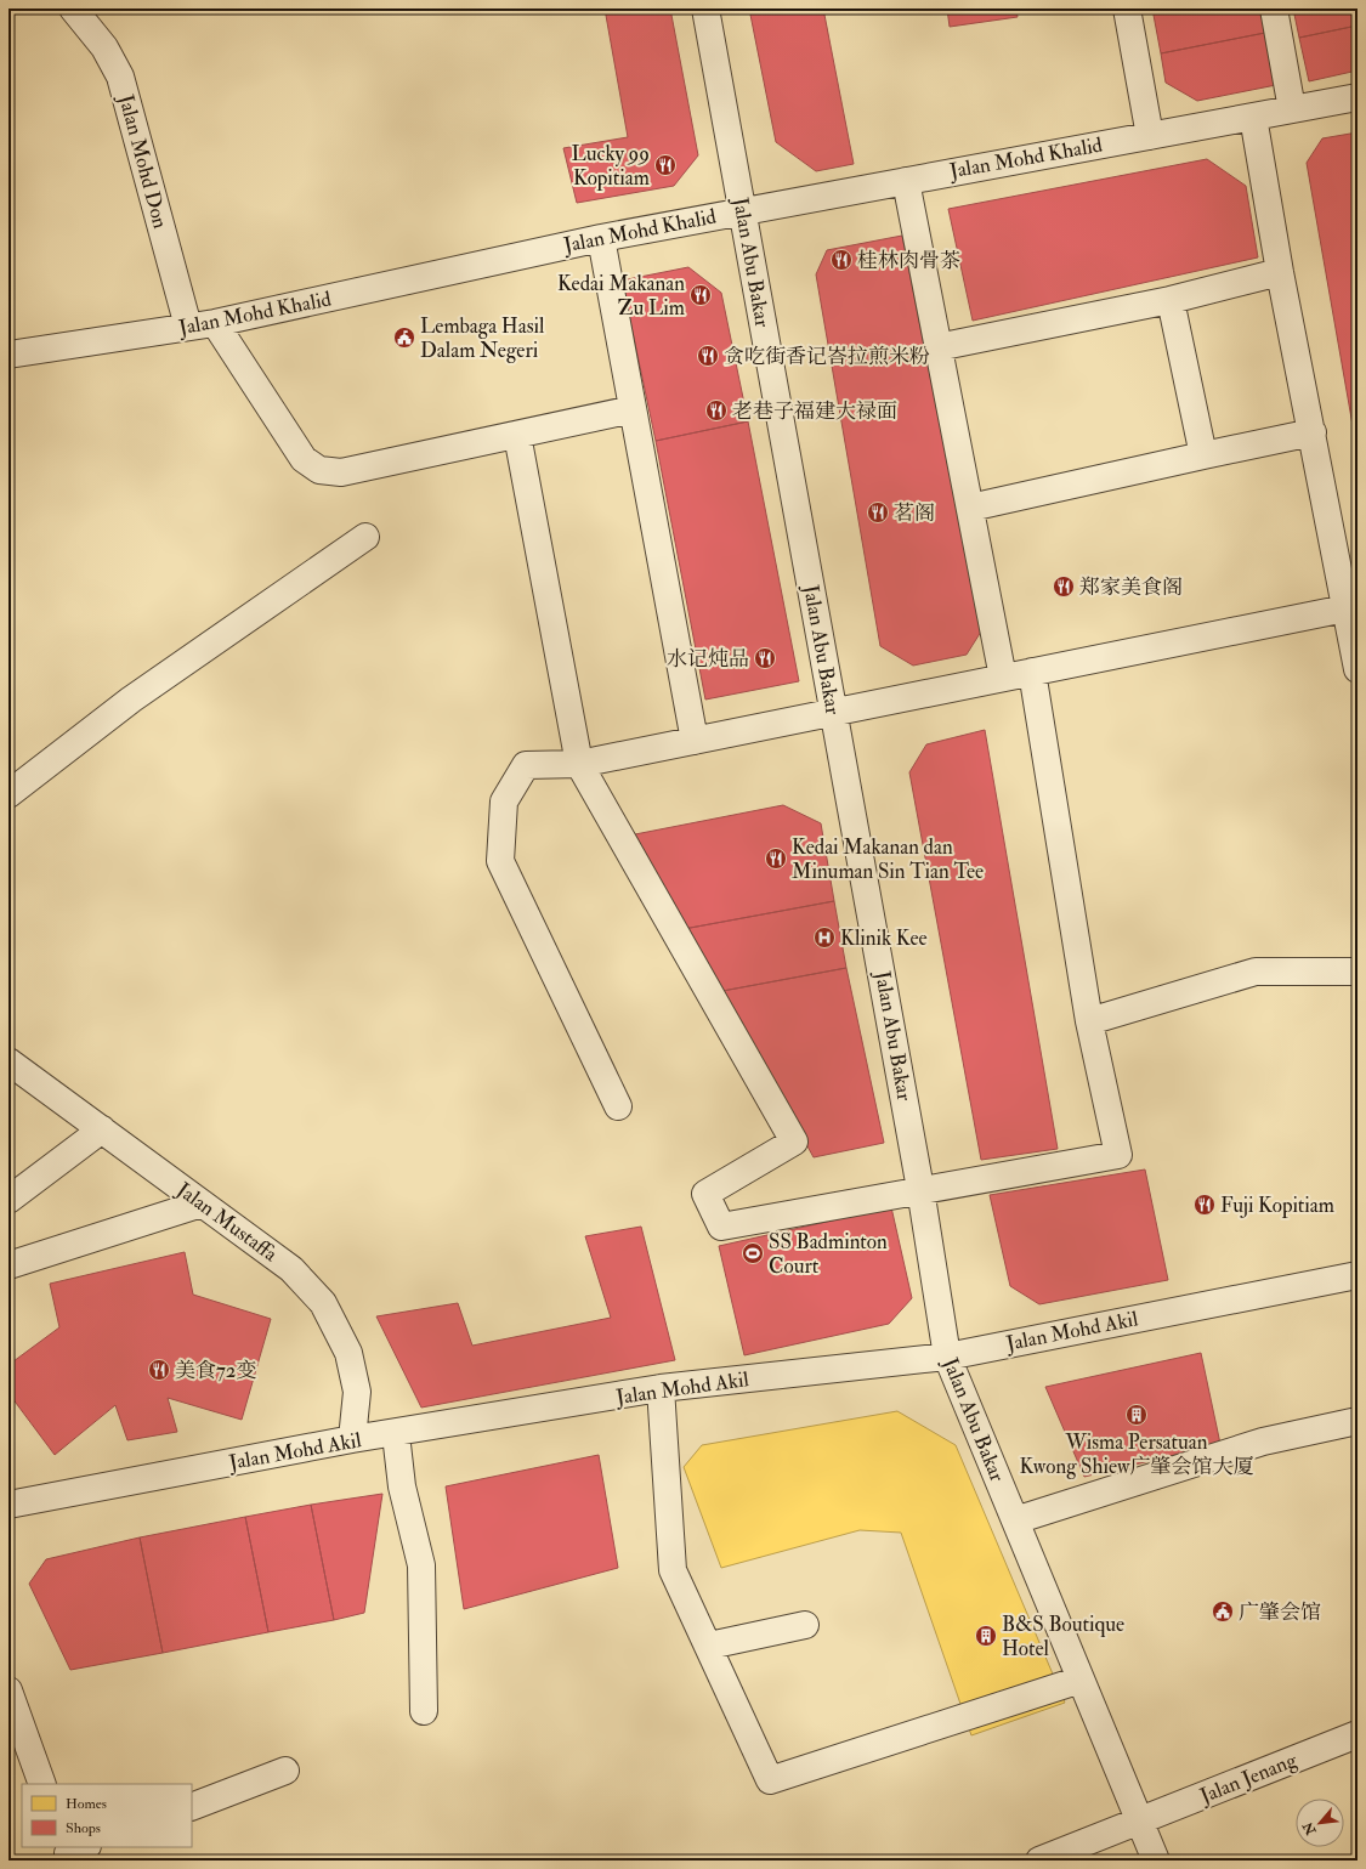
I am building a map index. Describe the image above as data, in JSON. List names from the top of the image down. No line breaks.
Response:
{"streets":{"street":["Jalan Mohd Khalid","Jalan Mohd Don","Jalan Abu Bakar","Jalan Mustaffa","Jalan Mohd Akil","Jalan Jenang"]},"crossings":[["Jalan Mohd Khalid","Jalan Mohd Don"],["Jalan Mohd Khalid","Jalan Abu Bakar"],["Jalan Abu Bakar","Jalan Mohd Akil"],["Jalan Abu Bakar","Jalan Jenang"],["Jalan Mustaffa","Jalan Mohd Akil"]],"places":{"restaurant":["Lucky 99 Kopitiam","桂林肉骨茶","Kedai Makanan Zu Lim","贪吃街香记峇拉煎米粉","老巷子福建大禄面","茗阁","郑家美食阁","水记炖品","Kedai Makanan dan Minuman Sin Tian Tee","Fuji Kopitiam","美食72变"],"public building":["Lembaga Hasil Dalam Negeri","广肇会馆"],"hospital":["Klinik Kee"],"sports":["SS Badminton Court"],"building":["Wisma Persatuan Kwong Shiew广肇会馆大厦","B&S Boutique Hotel"]},"legend":["Homes","Shops"],"north":"bottom left"}
